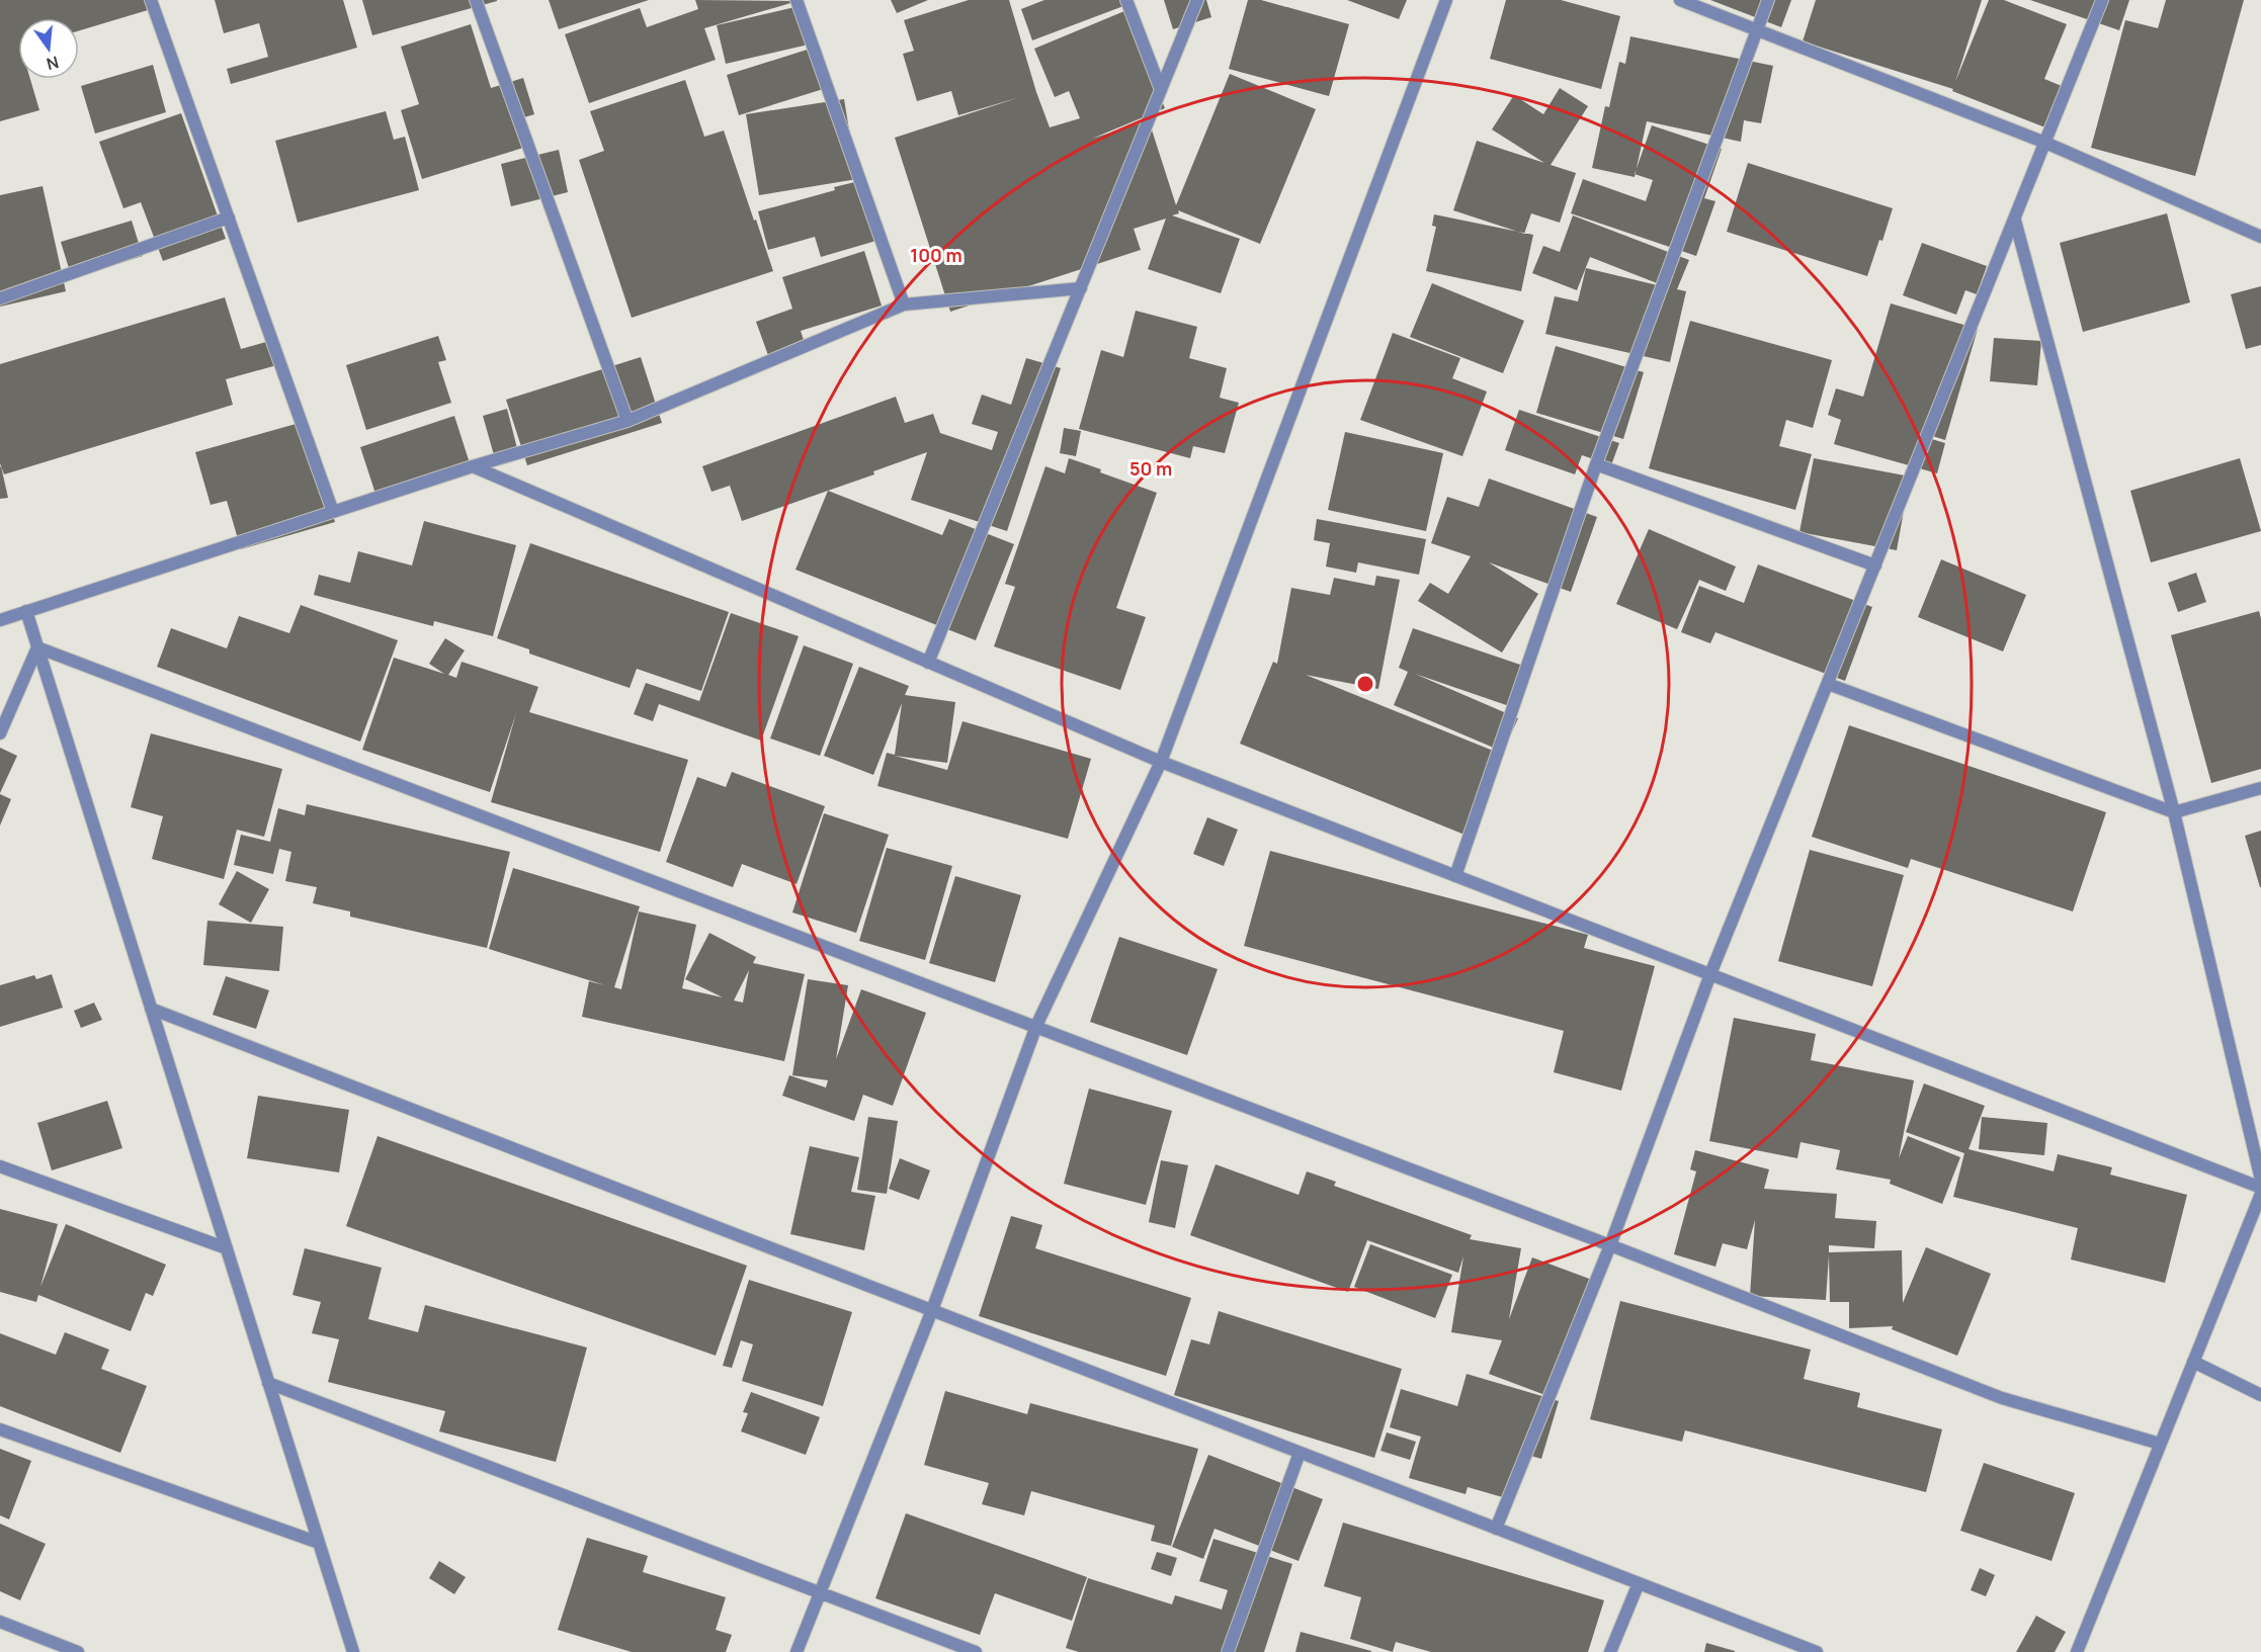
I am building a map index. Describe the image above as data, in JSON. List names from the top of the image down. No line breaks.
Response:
{"north":"bottom","rings":["100 m","50 m"]}
